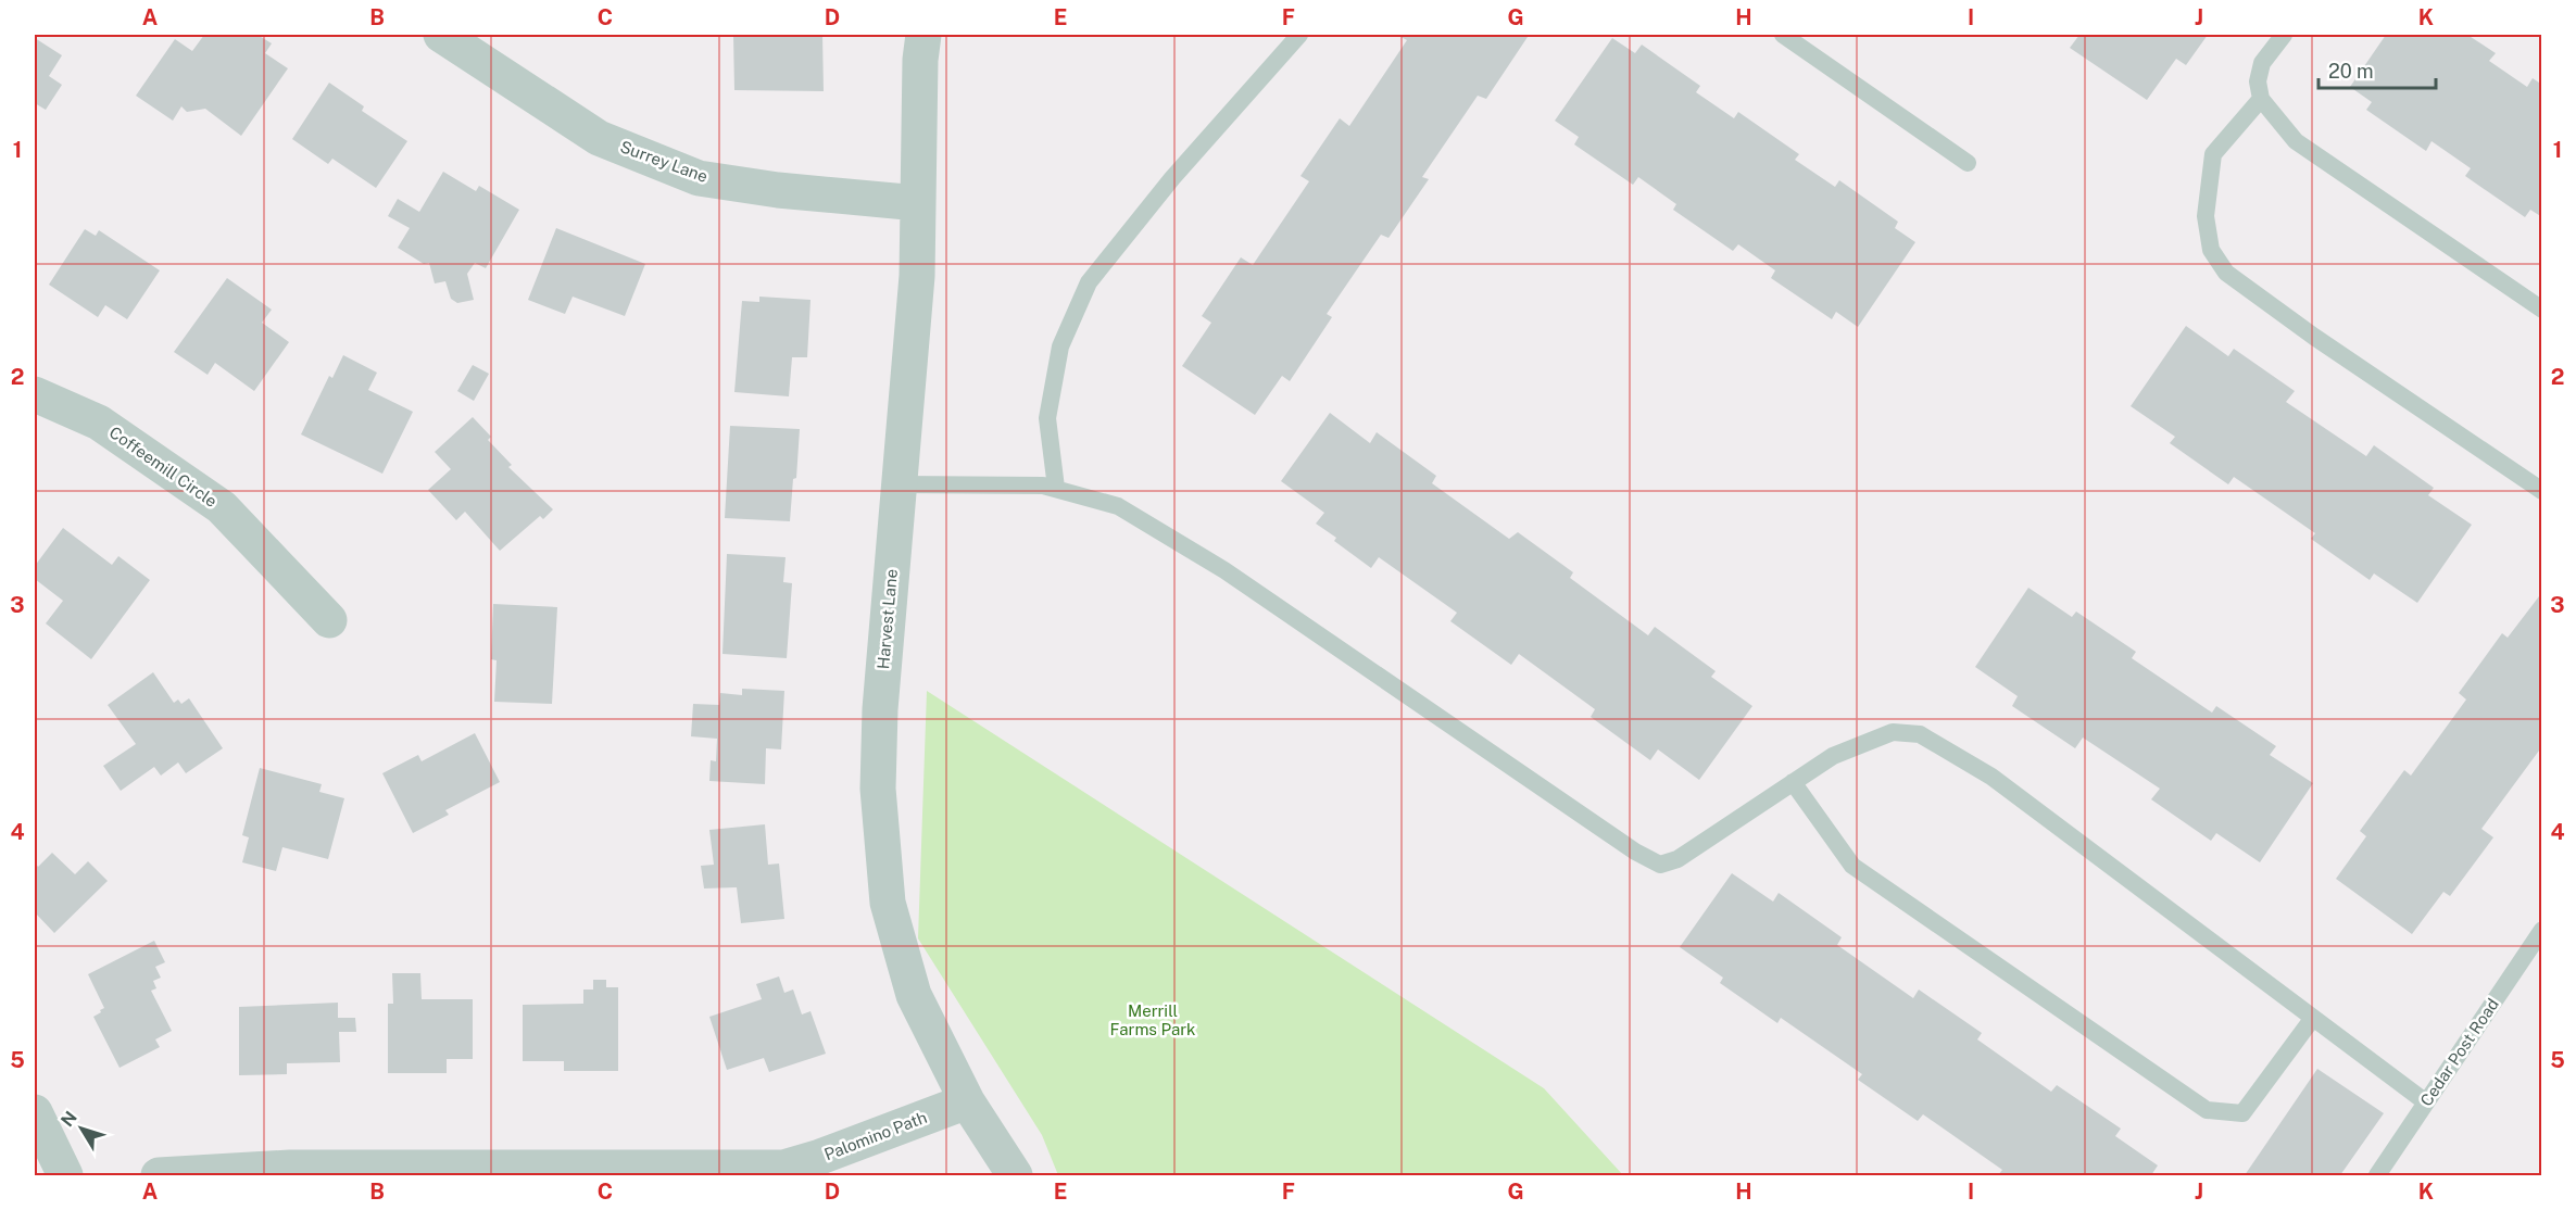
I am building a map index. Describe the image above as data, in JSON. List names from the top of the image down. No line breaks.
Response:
{"streets":{"street":["Surrey Lane","Coffeemill Circle","Harvest Lane","Palomino Path"],"lane":["Cedar Post Road"]},"crossings":[["Surrey Lane","Harvest Lane"],["Harvest Lane","Palomino Path"]],"parks":["Merrill Farms Park"],"scale_bar":"20 m","north":"top left","grid":{"columns":["A","B","C","D","E","F","G","H","I","J","K"],"rows":["1","2","3","4","5"]}}
